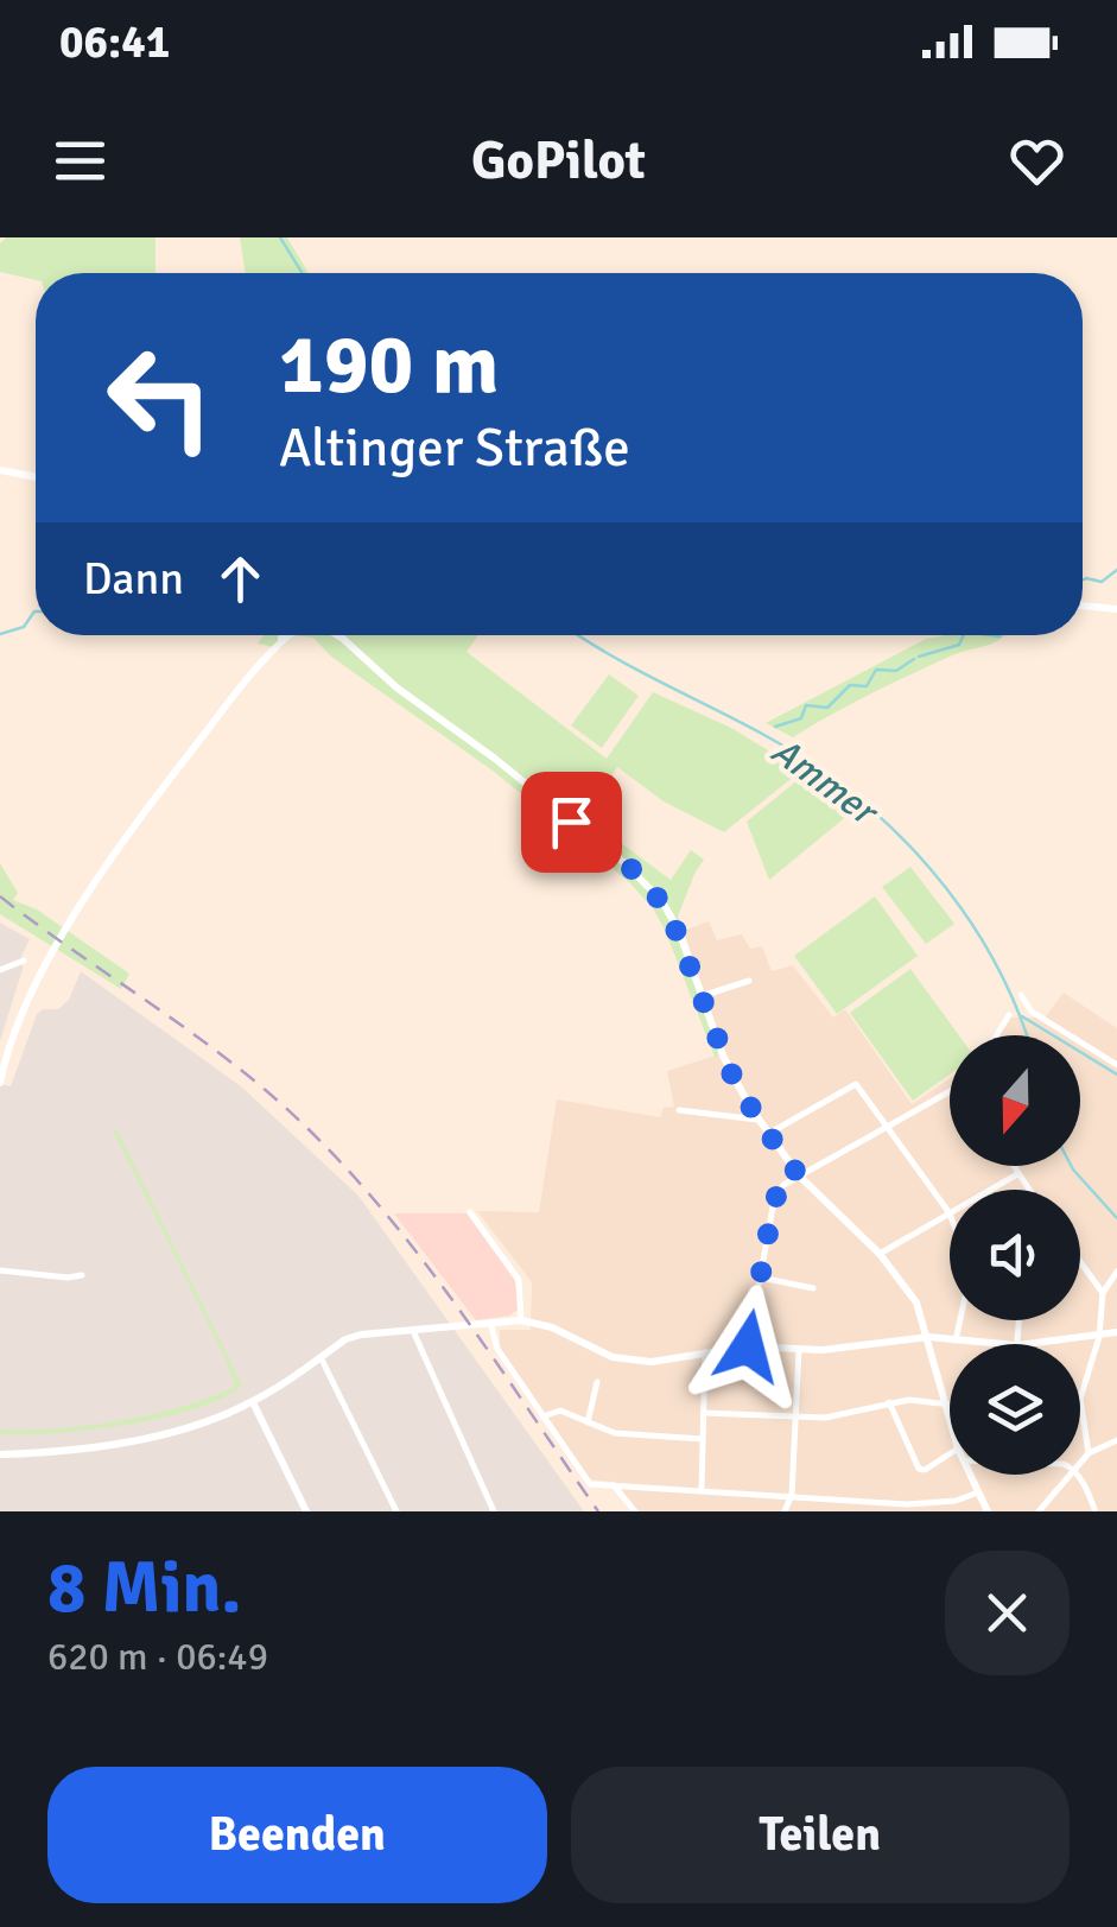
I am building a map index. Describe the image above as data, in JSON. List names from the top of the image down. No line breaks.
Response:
{"water":["Ammer"],"north":"bottom","page":{"status":"06:41","header":"GoPilot","turn":["190 m","Altinger Straße"],"then":"Dann","heading":["8 Min.","620 m · 06:49"],"buttons":["Beenden","Teilen"]}}
